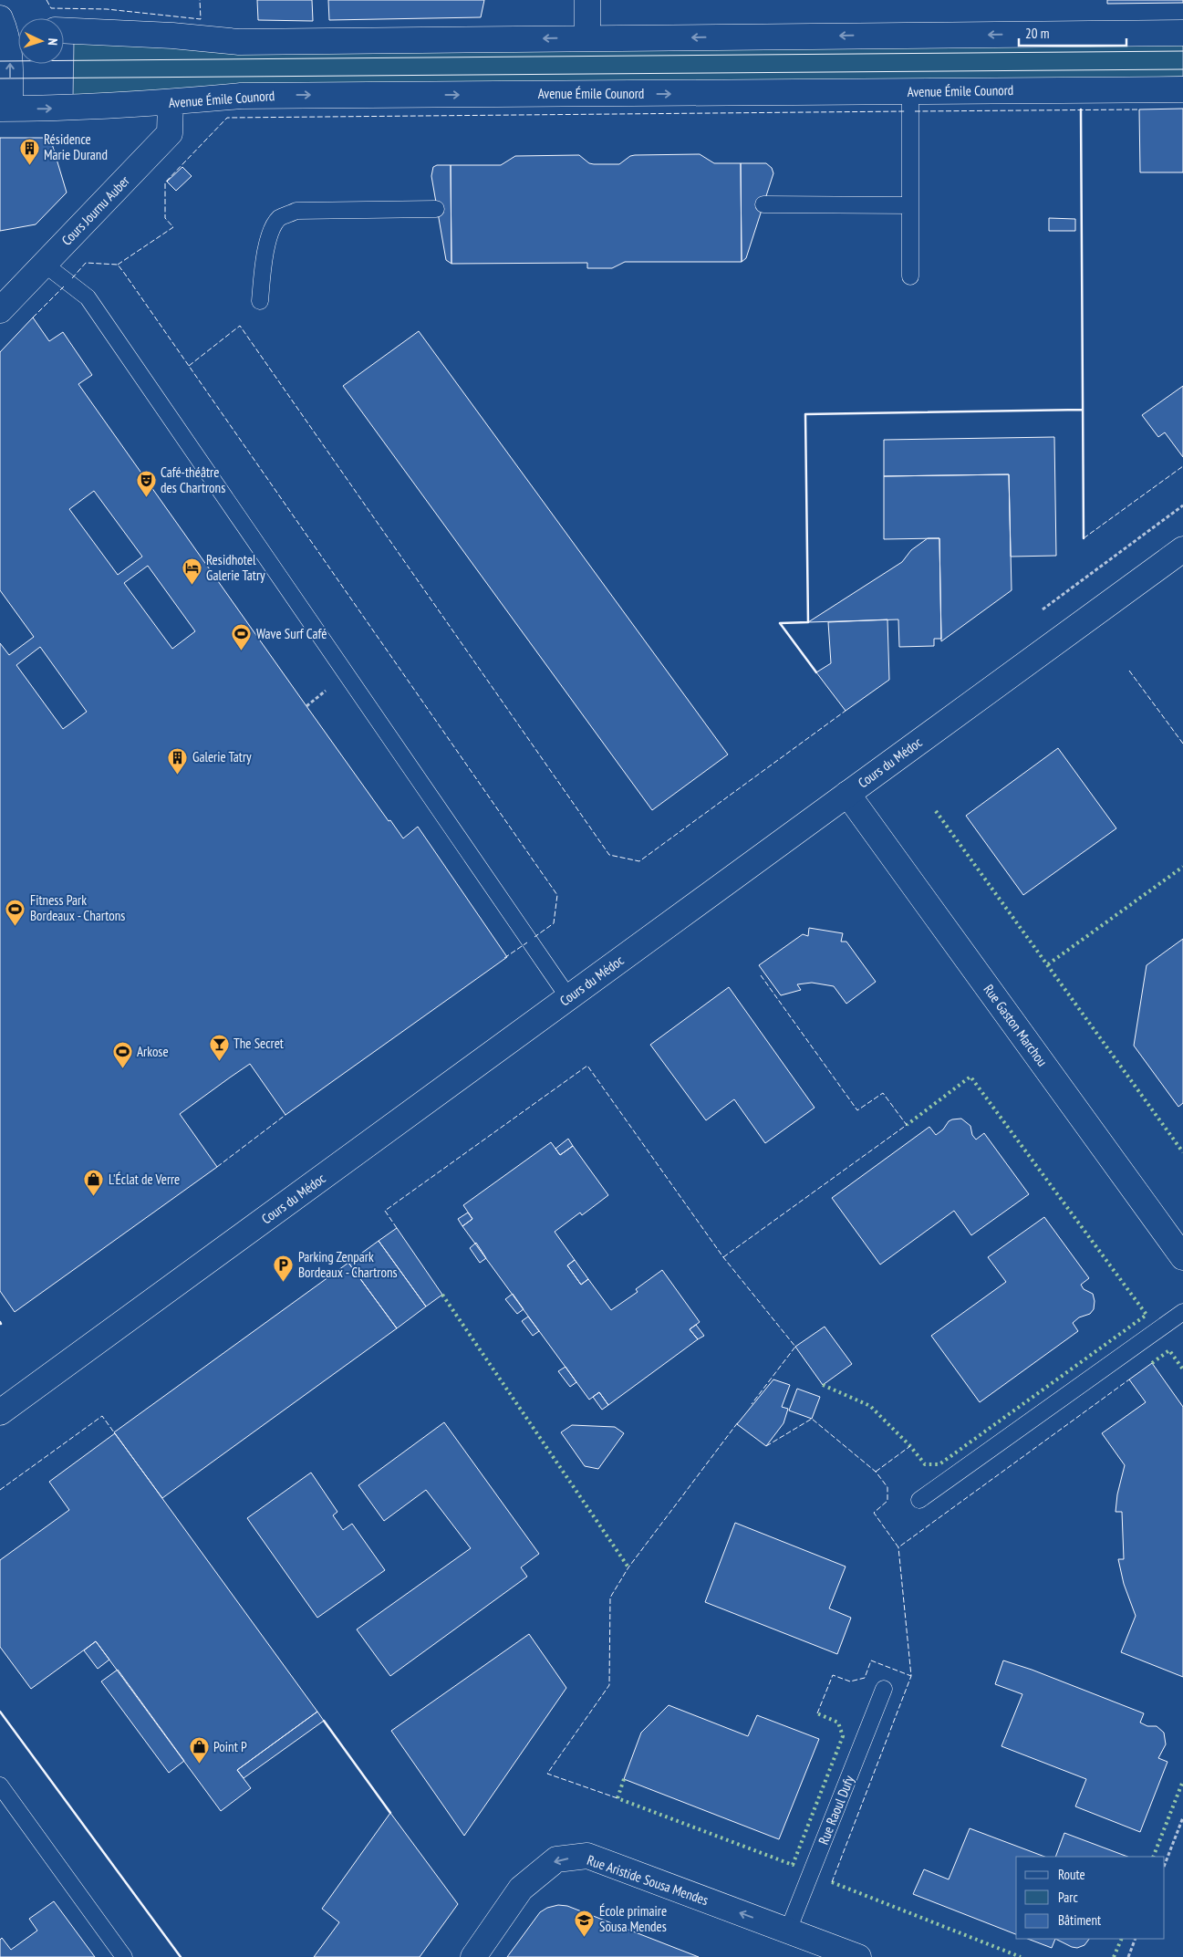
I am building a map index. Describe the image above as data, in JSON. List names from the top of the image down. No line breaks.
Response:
{"streets":{"street":["Avenue Émile Counord","Cours Journu Auber","Cours du Médoc","Rue Gaston Marchou","Rue Aristide Sousa Mendes"],"lane":["Rue Raoul Dufy"]},"crossings":[["Avenue Émile Counord","Cours Journu Auber"],["Cours du Médoc","Rue Gaston Marchou"],["Rue Raoul Dufy","Rue Aristide Sousa Mendes"]],"one_way":["Rue Aristide Sousa Mendes"],"places":{"building":["Résidence Marie Durand","Galerie Tatry"],"theatre":["Café-théâtre des Chartrons"],"hotel":["Residhotel Galerie Tatry"],"sports":["Wave Surf Café","Fitness Park Bordeaux - Chartons","Arkose"],"bar":["The Secret"],"shop":["L'Éclat de Verre","Point P"],"parking":["Parking Zenpark Bordeaux - Chartrons"],"school or university":["École primaire Sousa Mendes"]},"legend":["Route","Parc","Bâtiment"],"scale_bar":"20 m","north":"right"}
